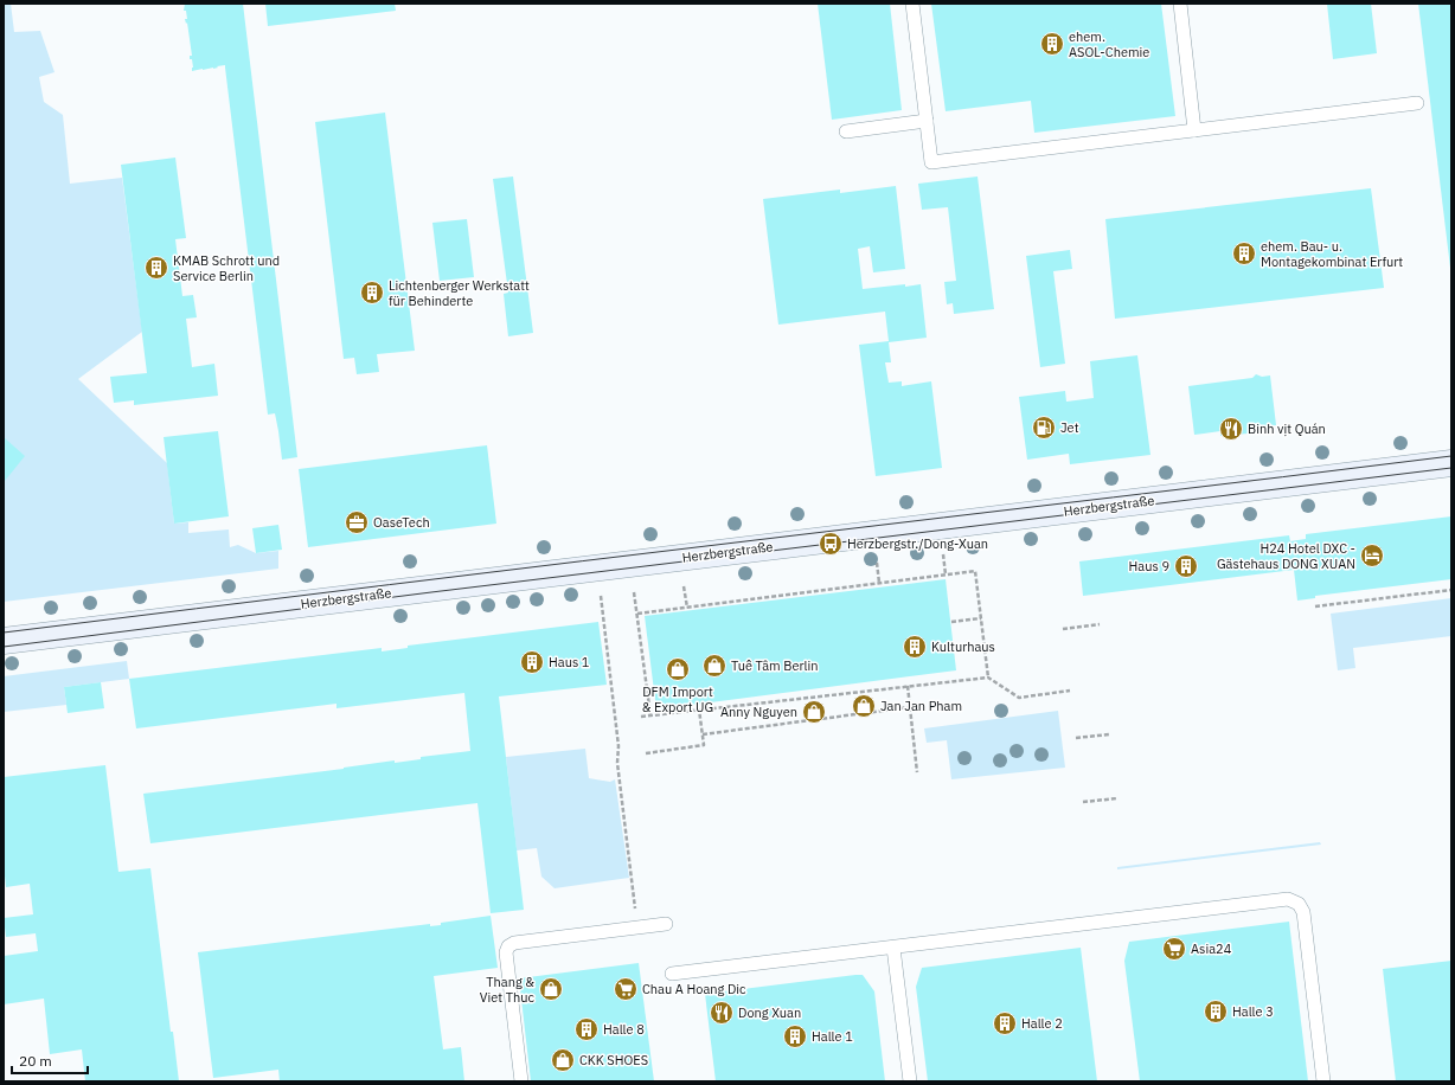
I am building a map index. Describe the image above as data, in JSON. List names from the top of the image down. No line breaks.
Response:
{"streets":{"street":["Herzbergstraße"]},"places":{"building":["ehem. ASOL-Chemie","ehem. Bau- u. Montagekombinat Erfurt","KMAB Schrott und Service Berlin","Lichtenberger Werkstatt für Behinderte","Haus 9","Kulturhaus","Haus 1","Halle 3","Halle 2","Halle 8","Halle 1"],"fuel station":["Jet"],"restaurant":["Binh vịt Quán","Dong Xuan"],"office":["OaseTech"],"bus stop":["Herzbergstr./Dong-Xuan"],"hotel":["H24 Hotel DXC - Gästehaus DONG XUAN"],"shop":["Tuê Tâm Berlin","DFM Import & Export UG","Jan Jan Pham","Anny Nguyen","Thang & Viet Thuc","CKK SHOES"],"supermarket":["Asia24","Chau A Hoang Dic"]},"scale_bar":"20 m"}
